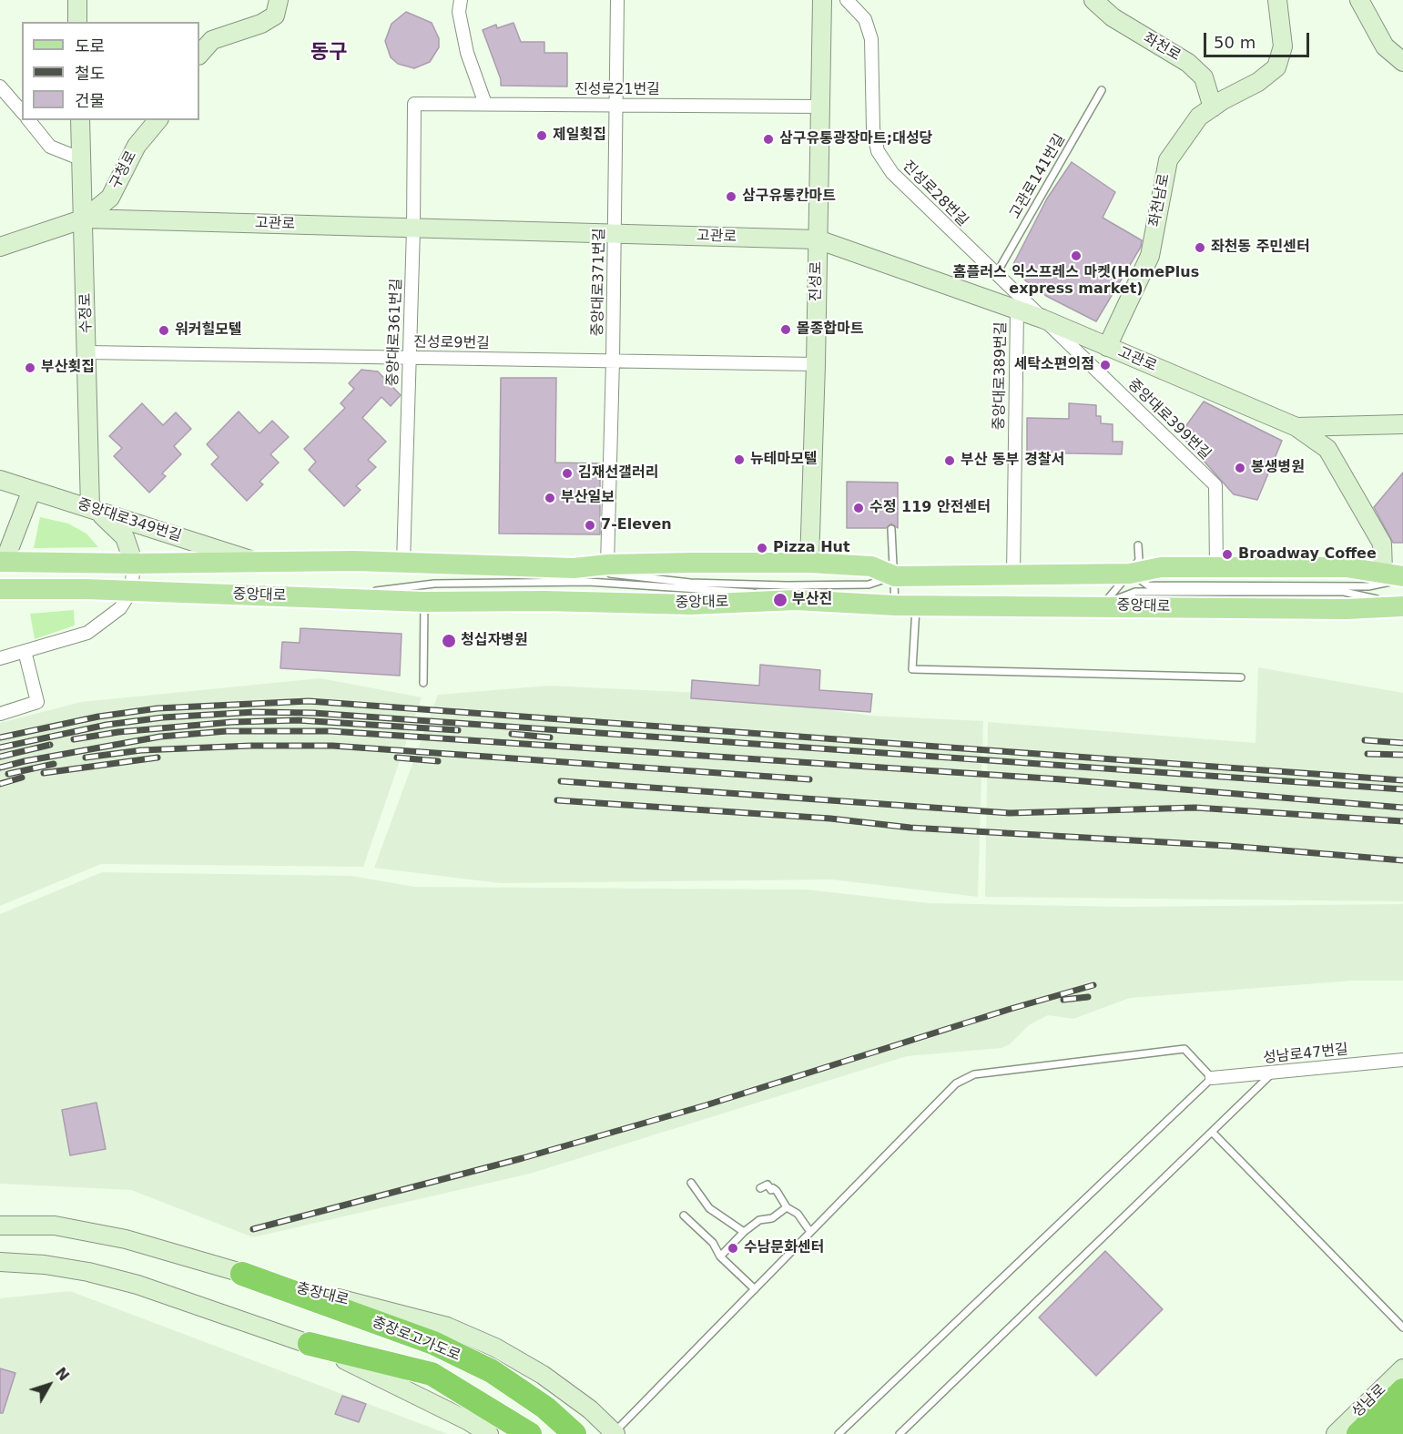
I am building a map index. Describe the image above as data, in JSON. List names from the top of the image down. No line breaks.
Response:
{"streets":{"highway":["충장로고가도로","성남로"],"main road":["좌천로","구청로","좌천남로","고관로","진성로","수정로","중앙대로349번길","중앙대로","충장대로"],"street":["진성로21번길","진성로28번길","중앙대로371번길","중앙대로361번길","진성로9번길","중앙대로389번길","중앙대로399번길","성남로47번길"],"lane":["고관로141번길"]},"crossings":[["좌천로","좌천남로"],["진성로21번길","진성로"],["진성로21번길","중앙대로371번길"],["진성로21번길","중앙대로361번길"],["구청로","고관로"],["구청로","수정로"],["고관로141번길","진성로28번길"],["진성로28번길","고관로"],["진성로28번길","중앙대로399번길"],["좌천남로","고관로"],["고관로","진성로"],["고관로","중앙대로371번길"],["고관로","수정로"],["고관로","중앙대로361번길"],["고관로","중앙대로389번길"],["고관로","중앙대로399번길"],["진성로","진성로9번길"],["중앙대로371번길","진성로9번길"],["수정로","진성로9번길"],["수정로","중앙대로349번길"],["중앙대로361번길","진성로9번길"],["충장대로","충장로고가도로"]],"districts":["동구"],"places":["제일횟집","삼구유통광장마트;대성당","삼구유통칸마트","좌천동 주민센터","홈플러스 익스프레스 마켓(HomePlus express market)","몰종합마트","워커힐모텔","세탁소편의점","부산횟집","뉴테마모텔","부산 동부 경찰서","봉생병원","김재선갤러리","부산일보","수정 119 안전센터","7-Eleven","Pizza Hut","Broadway Coffee","부산진","청십자병원","수남문화센터"],"legend":["도로","철도","건물"],"scale_bar":"50 m","north":"top right"}
